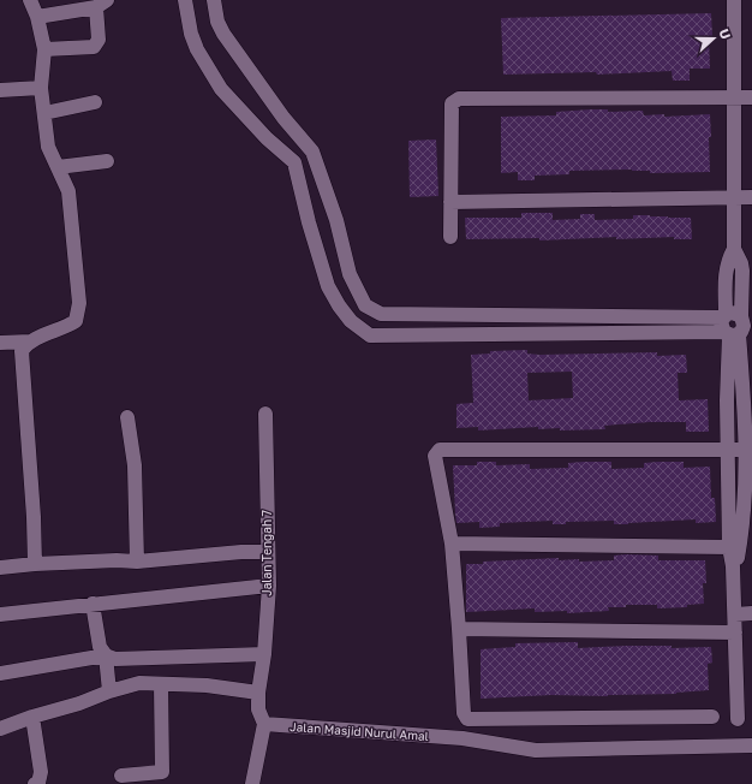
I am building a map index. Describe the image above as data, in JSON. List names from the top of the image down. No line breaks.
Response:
{"streets":{"street":["Jalan Tengah 7","Jalan Masjid Nurul Amal"]},"north":"right"}
